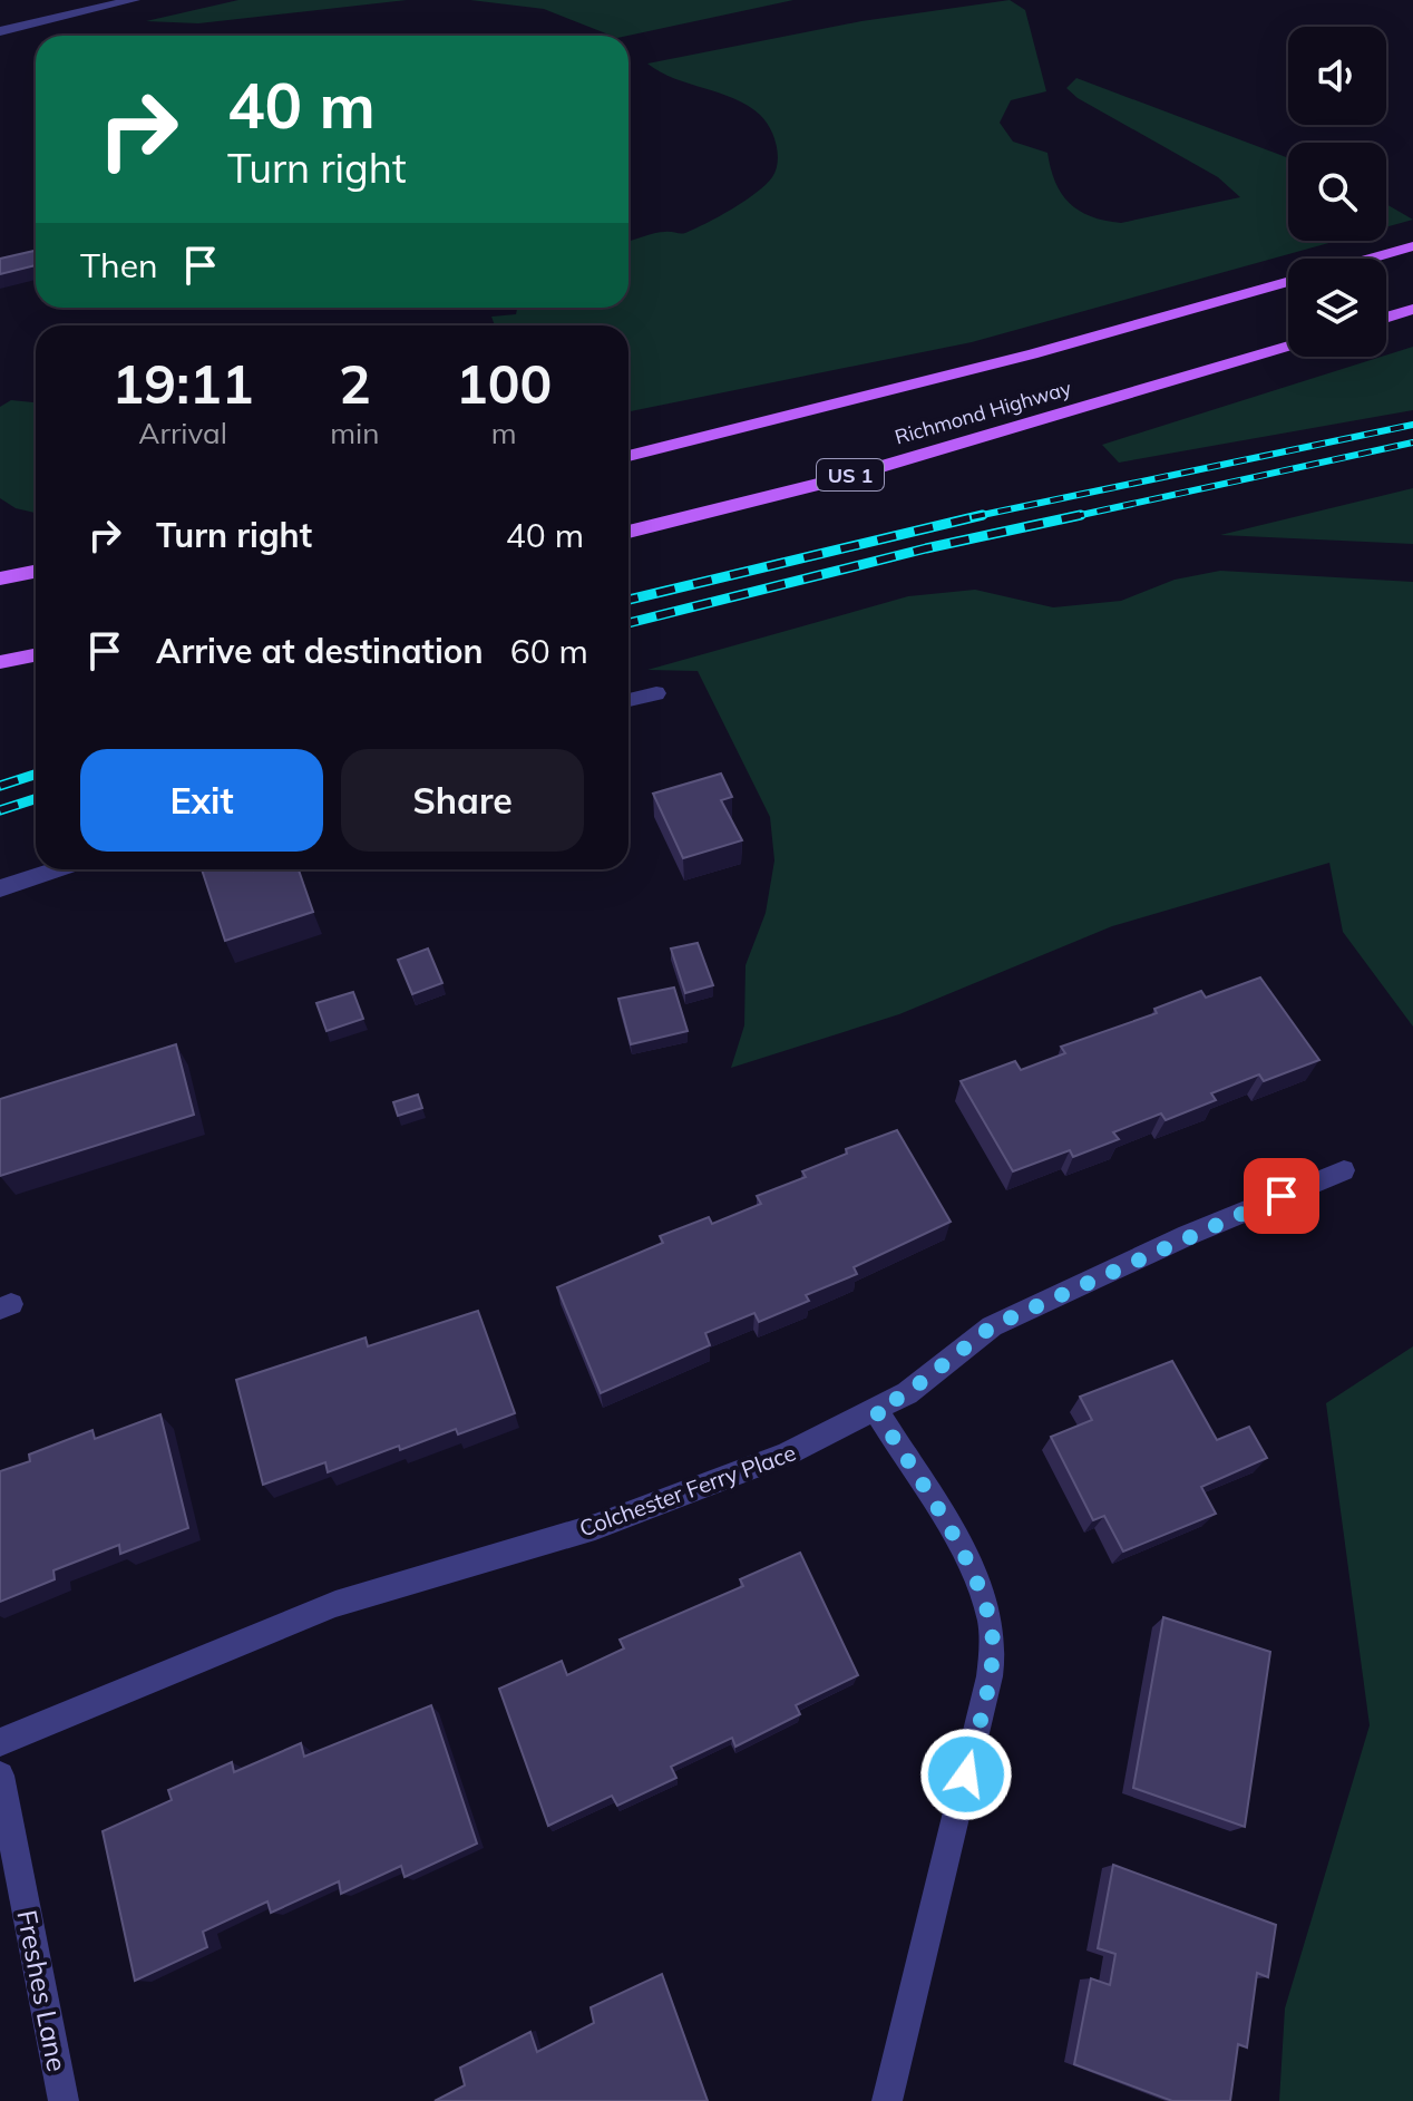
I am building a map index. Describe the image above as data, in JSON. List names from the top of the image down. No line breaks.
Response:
{"streets":{"main road":["Richmond Highway","US 1"],"street":["Colchester Ferry Place","Freshes Lane"]},"page":{"turn":["40 m","Turn right"],"then":"Then","eta":["19:11","Arrival","2","min","100","m"],"list":[{"name":"Turn right","value":"40 m"},{"name":"Arrive at destination","value":"60 m"}],"buttons":["Exit","Share"]}}
